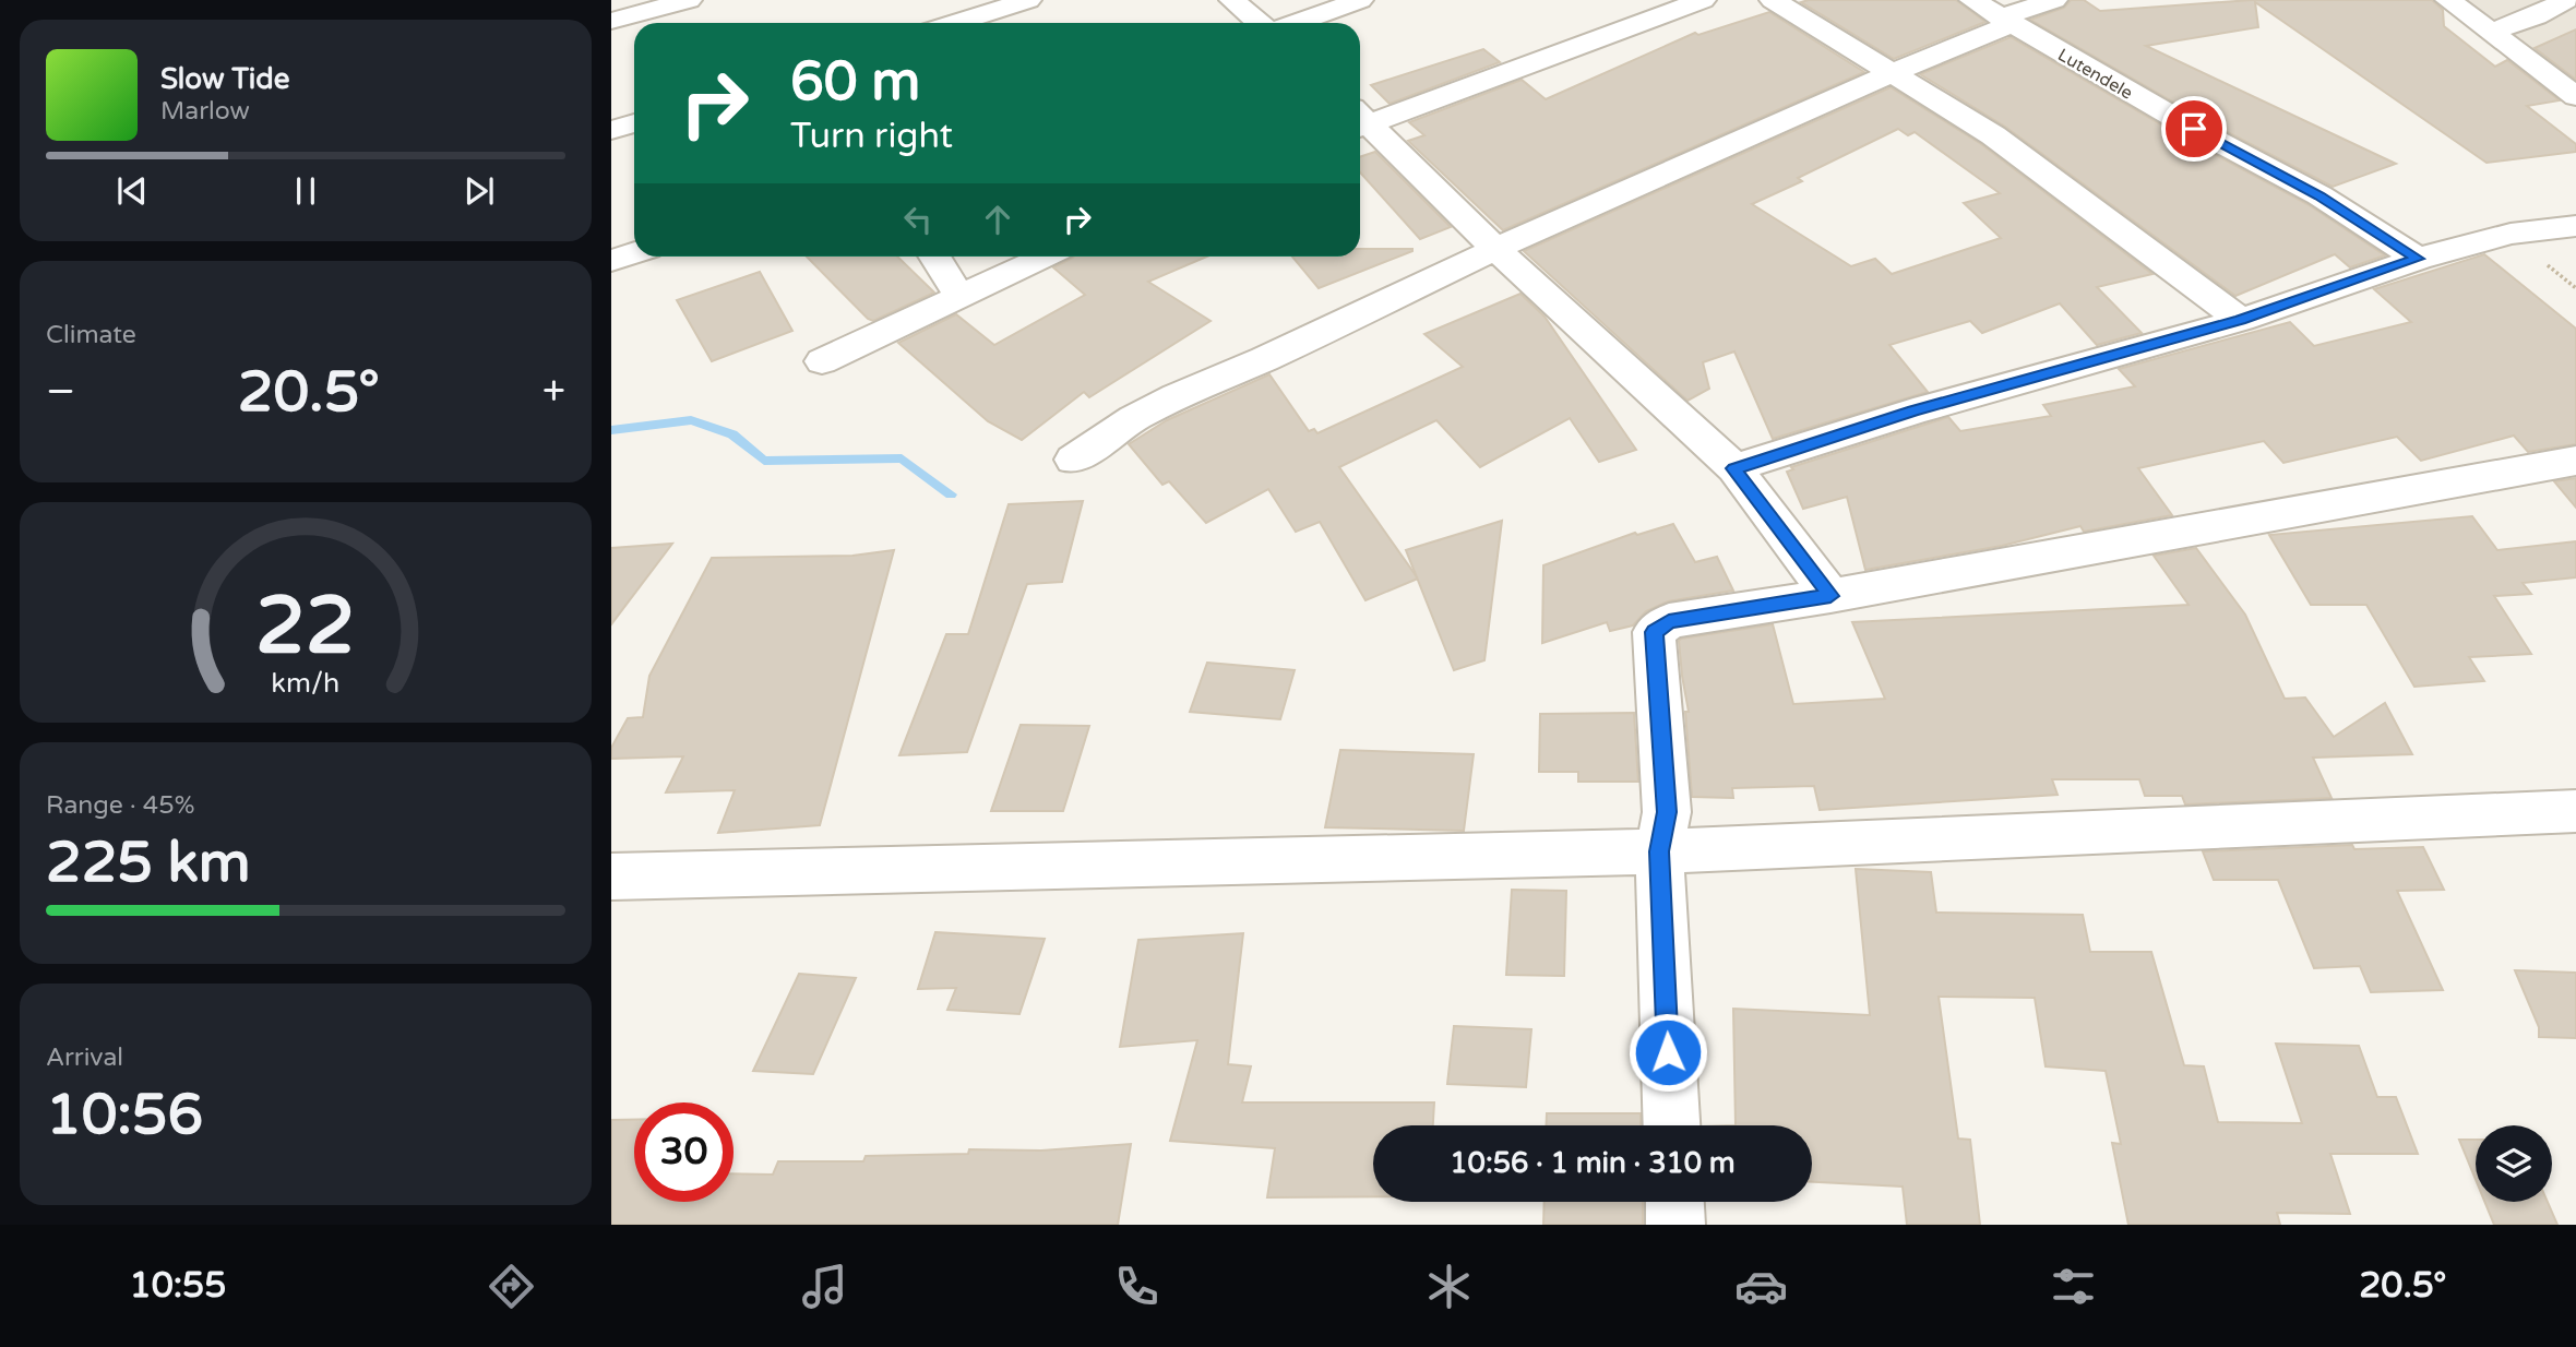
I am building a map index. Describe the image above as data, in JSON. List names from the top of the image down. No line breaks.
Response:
{"streets":{"street":["Lutendele"]},"page":{"turn":["60 m","Turn right"],"song":["Slow Tide","Marlow"],"tile":["Climate",["Range · 45%","225 km"],["Arrival","10:56"]],"heat":["−","20.5°","+"],"limit":"30","trip":"10:56 · 1 min · 310 m","tabs":["10:55","20.5°"],"gauge":["22","km/h"]}}
